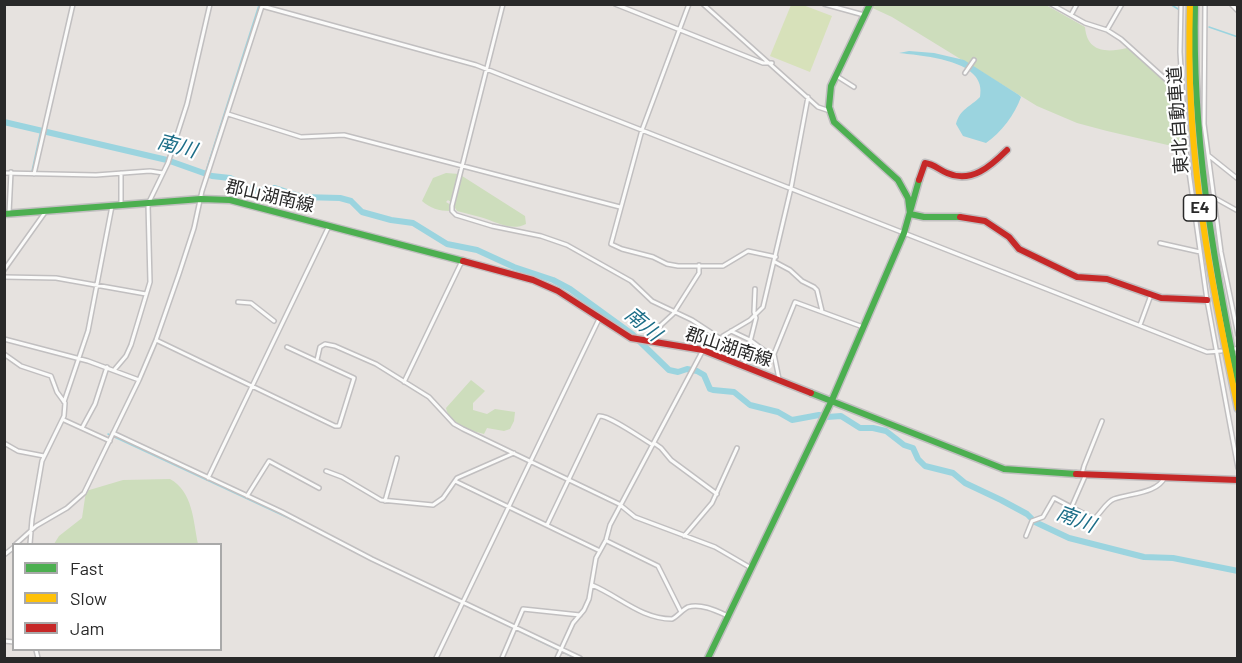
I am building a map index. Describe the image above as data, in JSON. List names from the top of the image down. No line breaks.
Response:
{"streets":{"main road":["東北自動車道","郡山湖南線","E4"]},"water":["南川"],"legend":["Fast","Slow","Jam"]}
